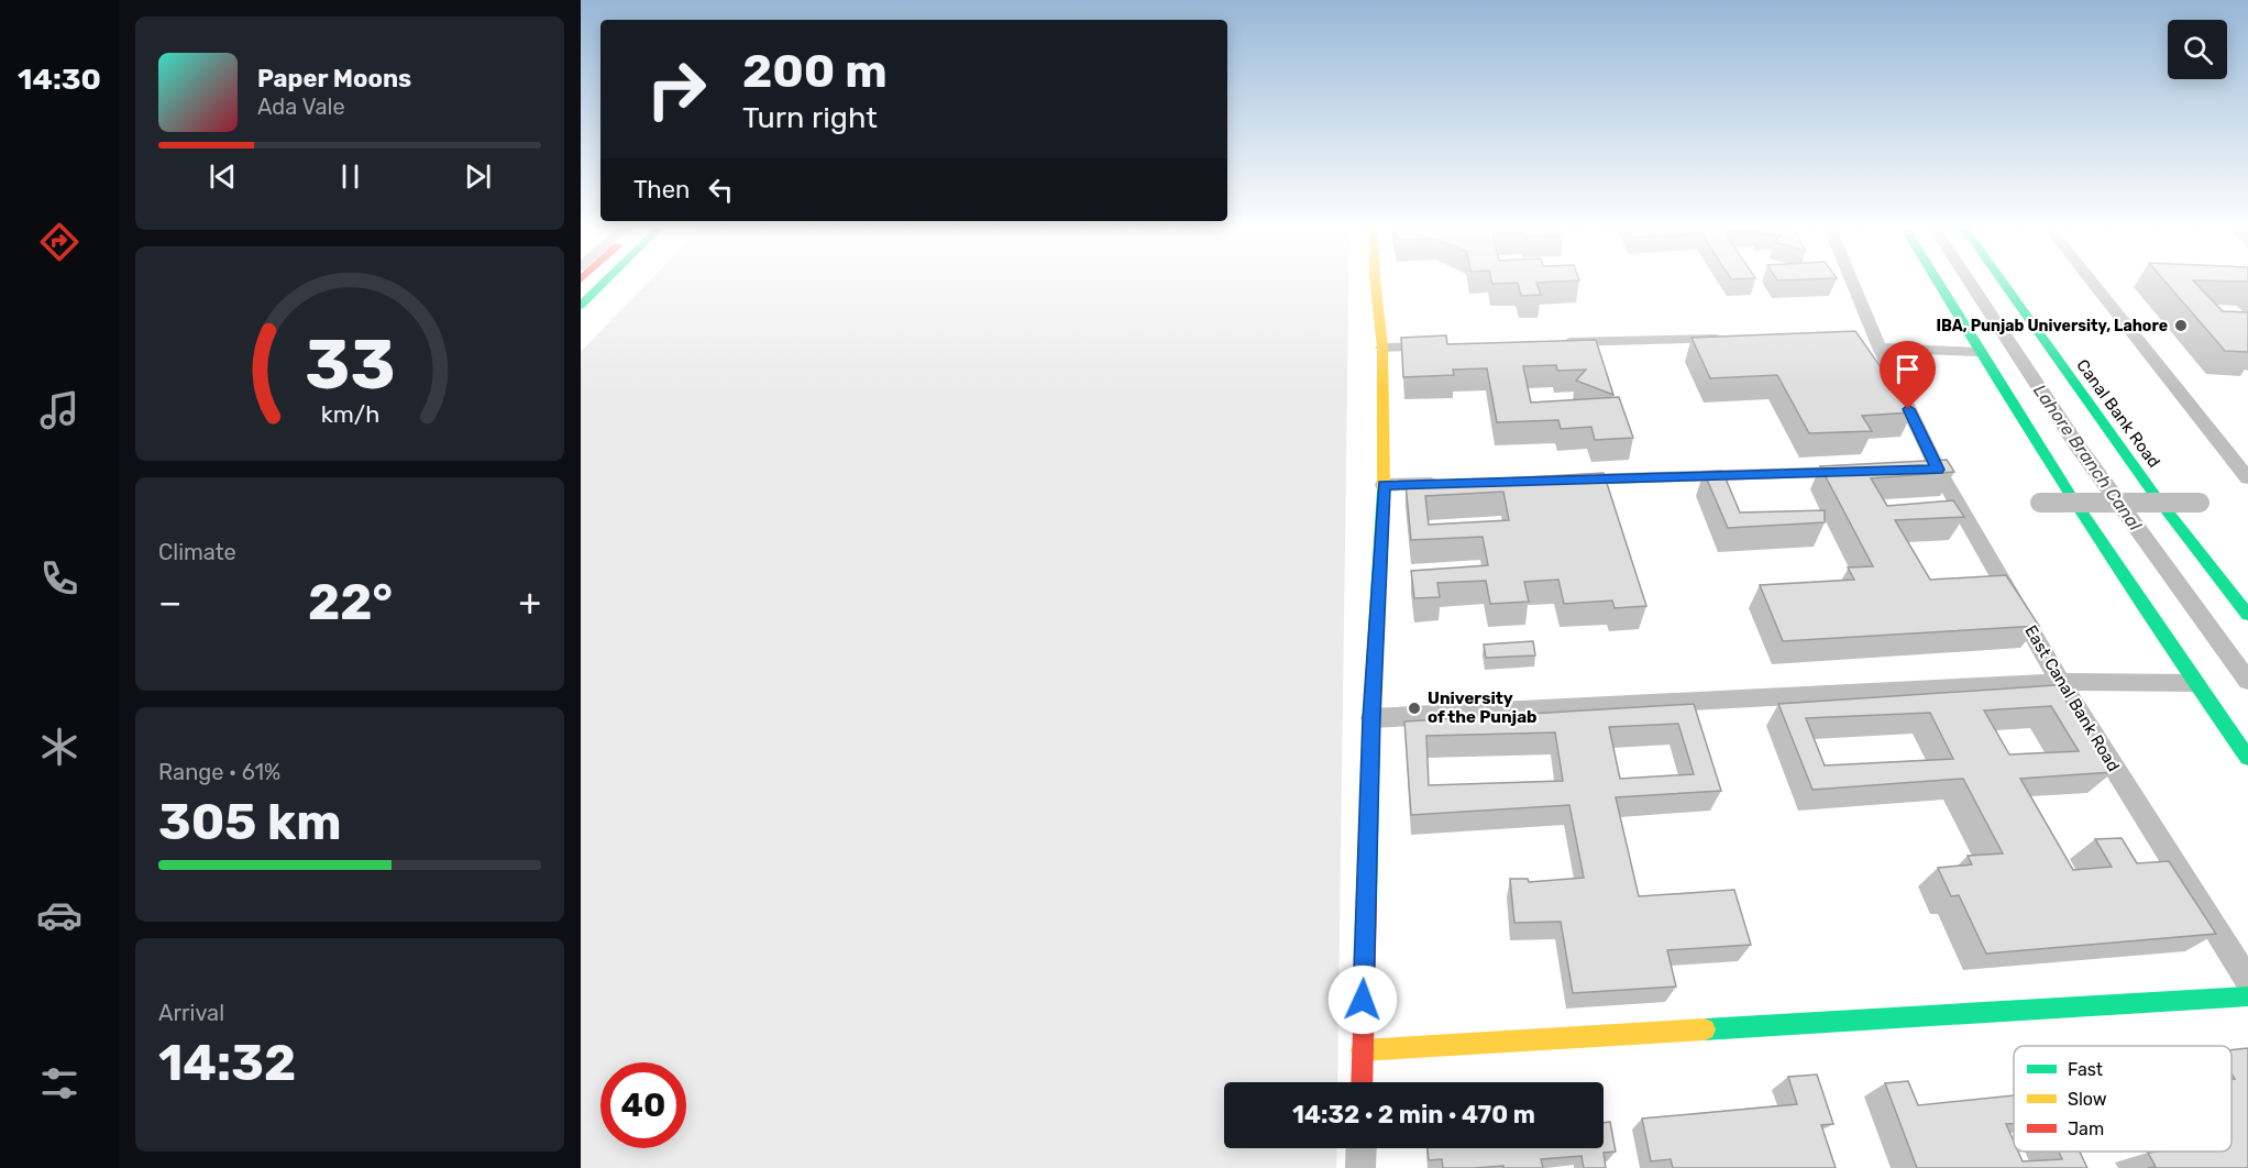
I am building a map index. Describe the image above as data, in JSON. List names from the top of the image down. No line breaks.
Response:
{"streets":{"main road":["Canal Bank Road"],"street":["East Canal Bank Road"]},"water":["Lahore Branch Canal"],"places":["IBA, Punjab University, Lahore","University of the Punjab"],"legend":["Fast","Slow","Jam"],"page":{"tabs":"14:30","turn":["200 m","Turn right"],"song":["Paper Moons","Ada Vale"],"then":"Then","tile":["Climate",["Range · 61%","305 km"],["Arrival","14:32"]],"heat":["−","22°","+"],"limit":"40","trip":"14:32 · 2 min · 470 m","gauge":["33","km/h"]}}
